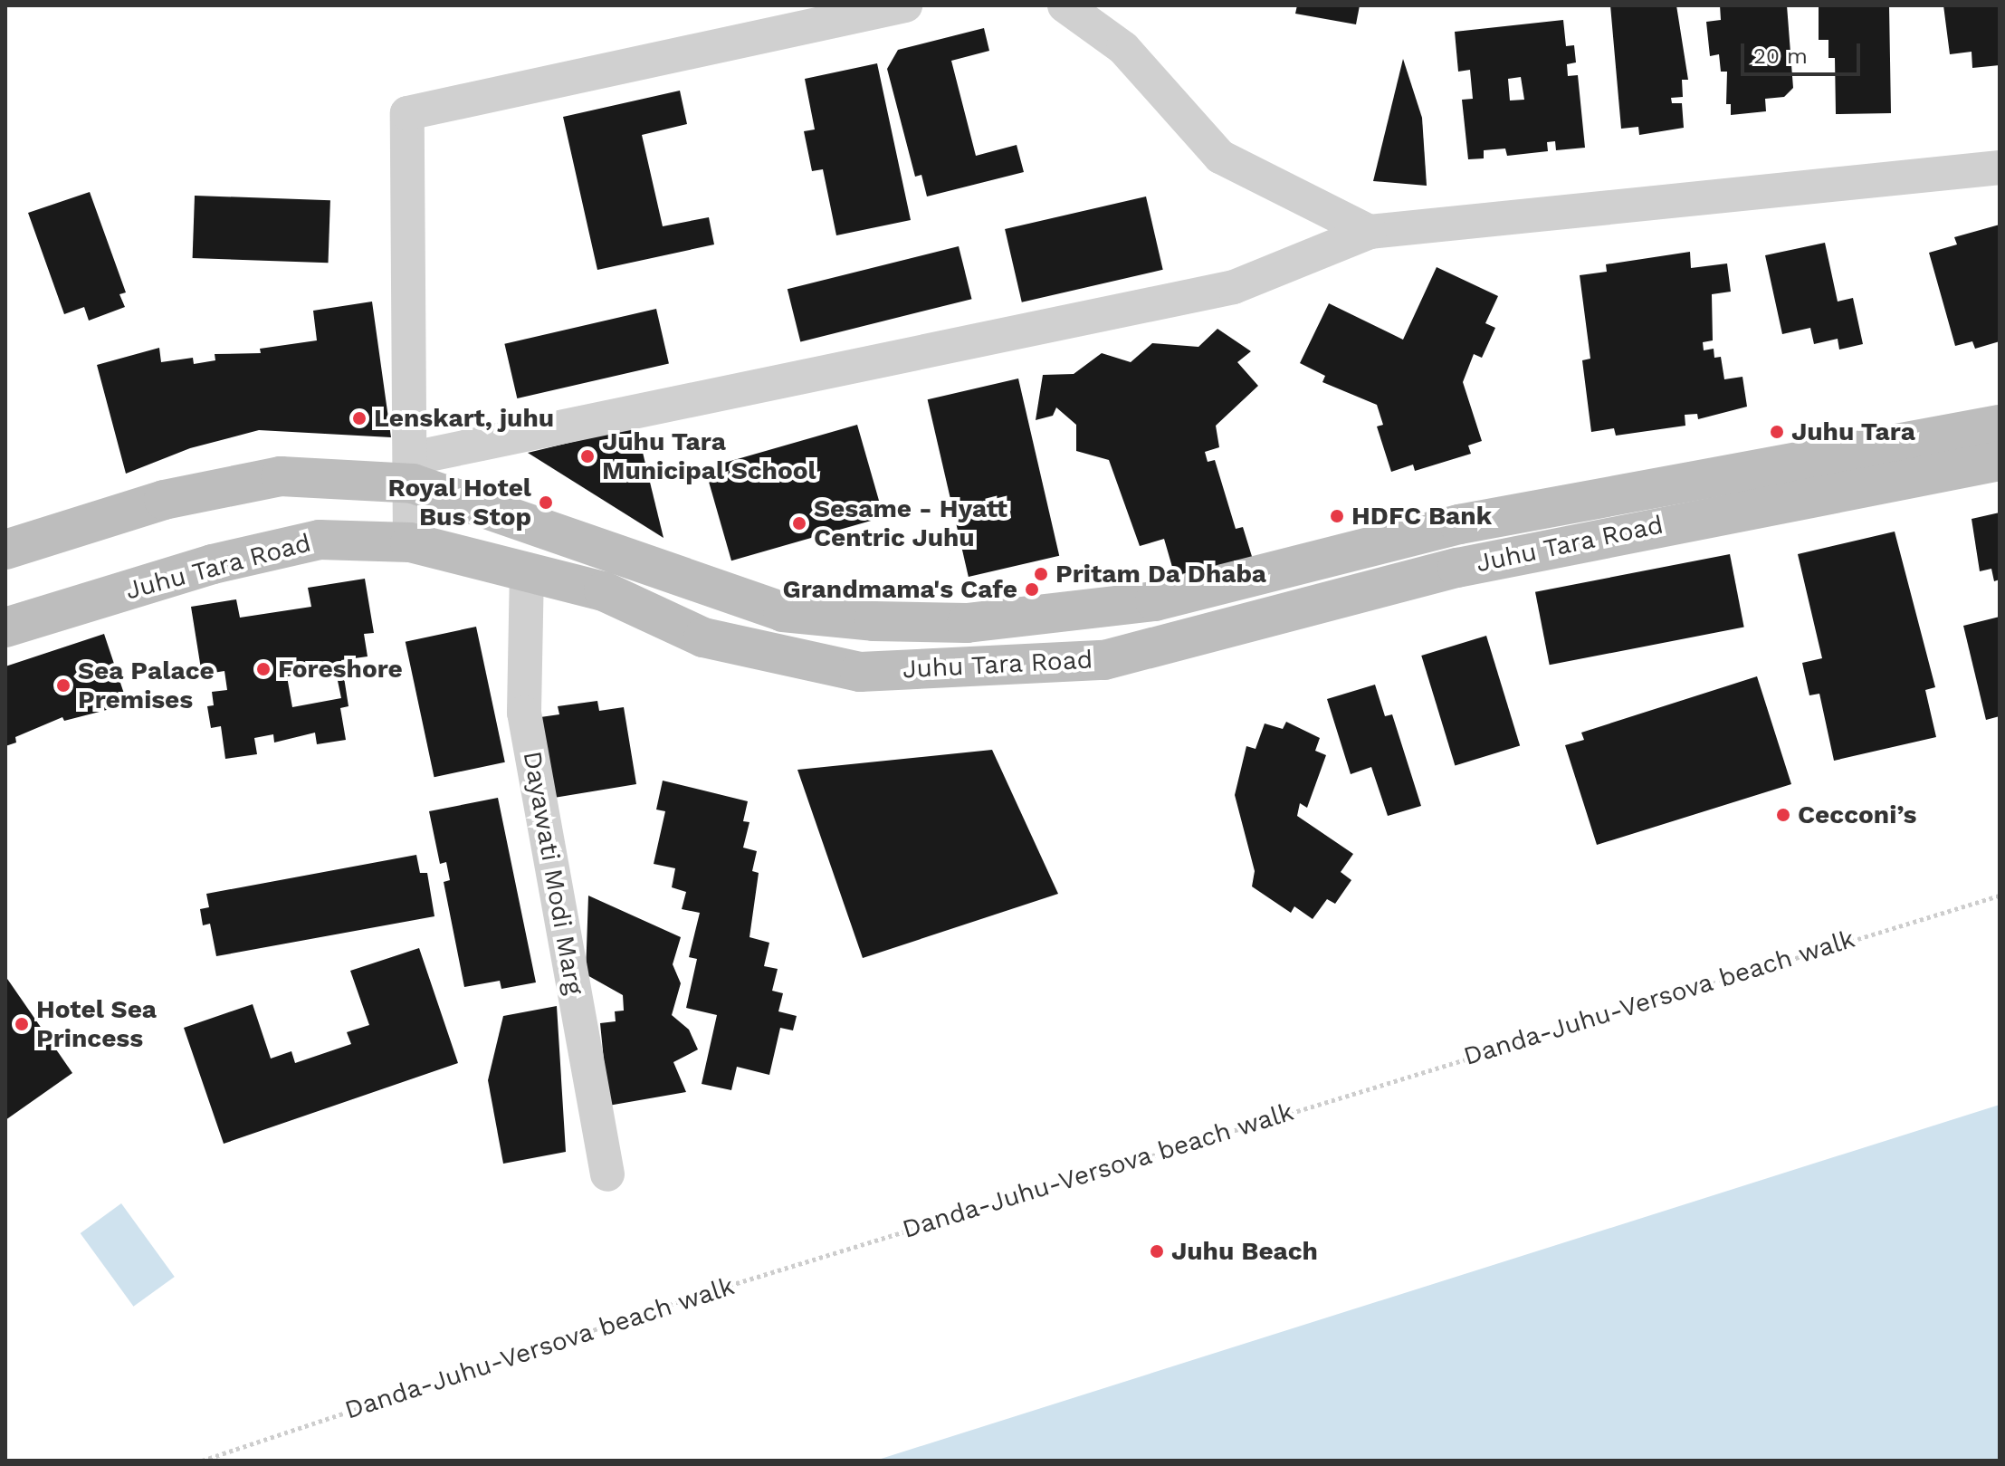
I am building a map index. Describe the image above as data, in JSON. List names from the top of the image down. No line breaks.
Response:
{"streets":{"main road":["Juhu Tara Road"],"street":["Dayawati Modi Marg"],"path":["Danda-Juhu-Versova beach walk"]},"crossings":[["Juhu Tara Road","Dayawati Modi Marg"]],"places":["Lenskart, juhu","Juhu Tara","Juhu Tara Municipal School","Royal Hotel Bus Stop","HDFC Bank","Sesame - Hyatt Centric Juhu","Pritam Da Dhaba","Grandmama's Cafe","Foreshore","Sea Palace Premises","Cecconi’s","Hotel Sea Princess","Juhu Beach"],"scale_bar":"20 m"}
